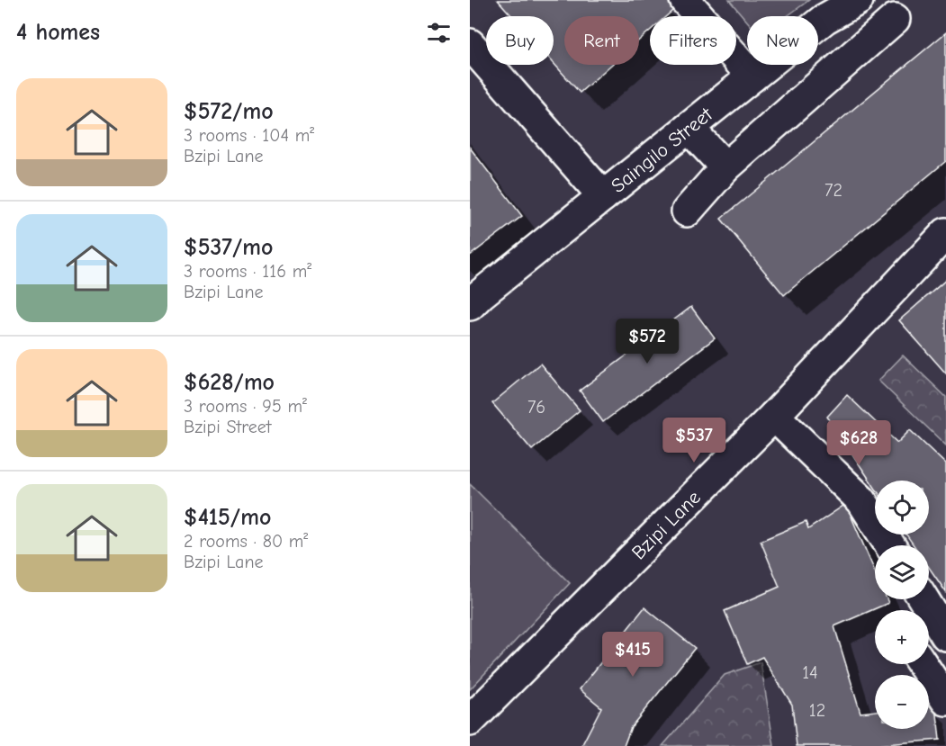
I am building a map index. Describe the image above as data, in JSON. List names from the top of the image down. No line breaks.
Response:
{"streets":{"street":["Saingilo Street","Bzipi Lane"]},"house_numbers":["72","76","14","12"],"page":{"heading":"4 homes","chip":["Buy","Rent","Filters","New"],"list":[{"name":"$572/mo","note":"3 rooms · 104 m² · Bzipi Lane"},{"name":"$537/mo","note":"3 rooms · 116 m² · Bzipi Lane"},{"name":"$628/mo","note":"3 rooms · 95 m² · Bzipi Street"},{"name":"$415/mo","note":"2 rooms · 80 m² · Bzipi Lane"}],"price":["$572","$537","$628","$415"],"map_buttons":["+","−"]}}
